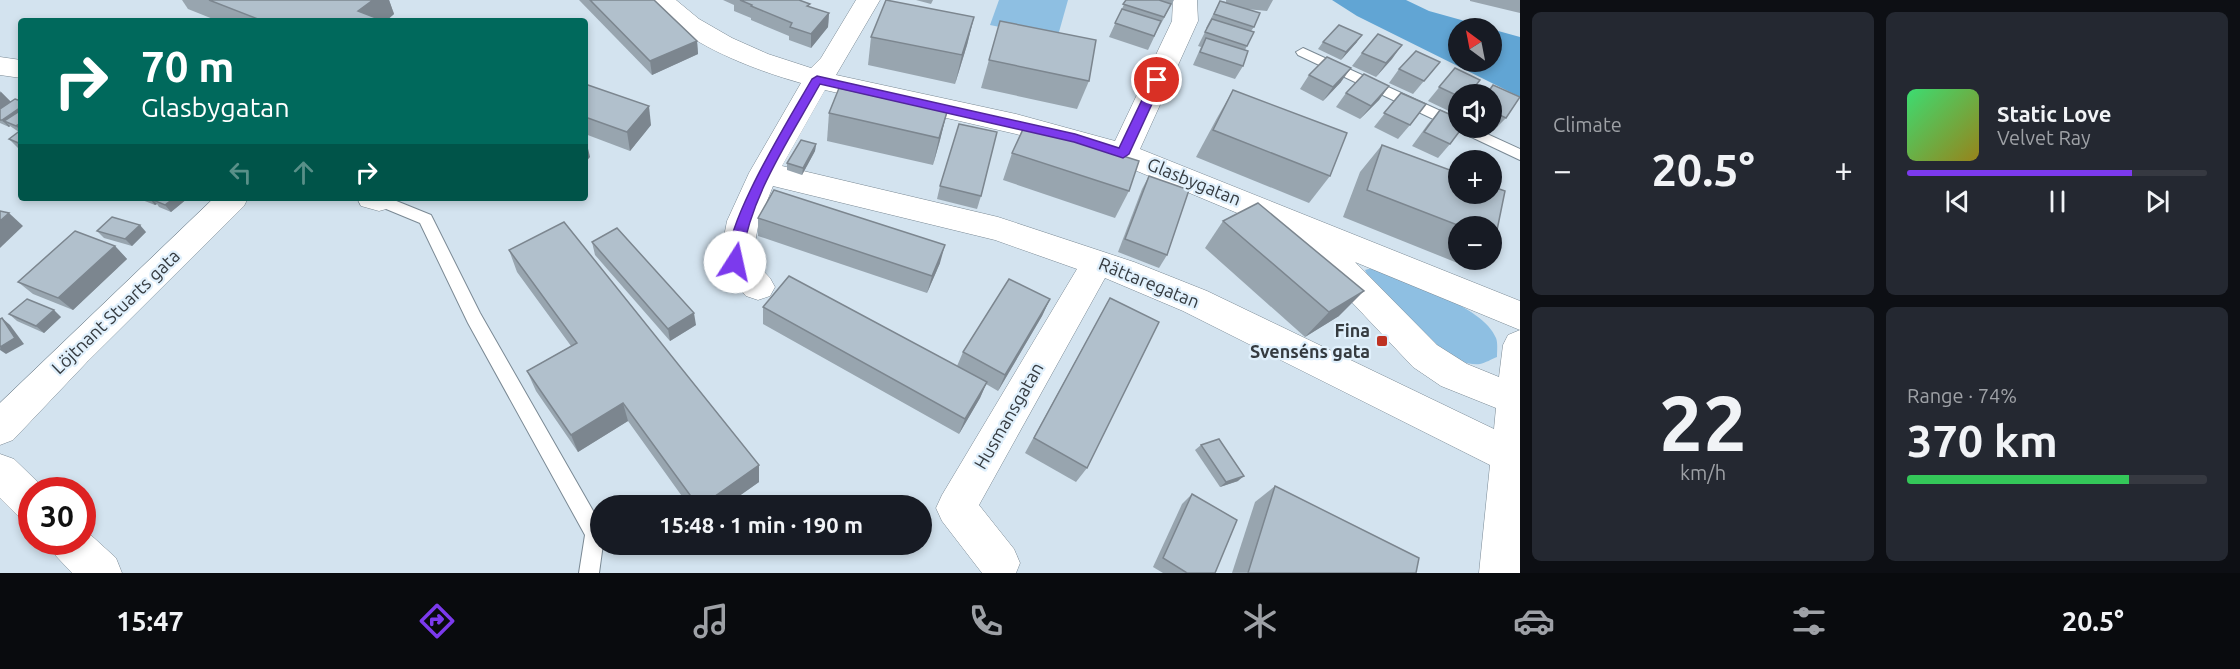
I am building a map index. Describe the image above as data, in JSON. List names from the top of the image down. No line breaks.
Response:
{"streets":{"street":["Glasbygatan","Rättaregatan","Löjtnant Stuarts gata","Husmansgatan"]},"crossings":[["Rättaregatan","Husmansgatan"]],"places":{"transit":["Fina Svenséns gata"]},"north":"top left","page":{"tile":["Climate",["22","km/h"],["Range · 74%","370 km"]],"map_buttons":["+","−"],"turn":["70 m","Glasbygatan"],"song":["Static Love","Velvet Ray"],"heat":["−","20.5°","+"],"limit":"30","trip":"15:48 · 1 min · 190 m","tabs":["15:47","20.5°"]}}
